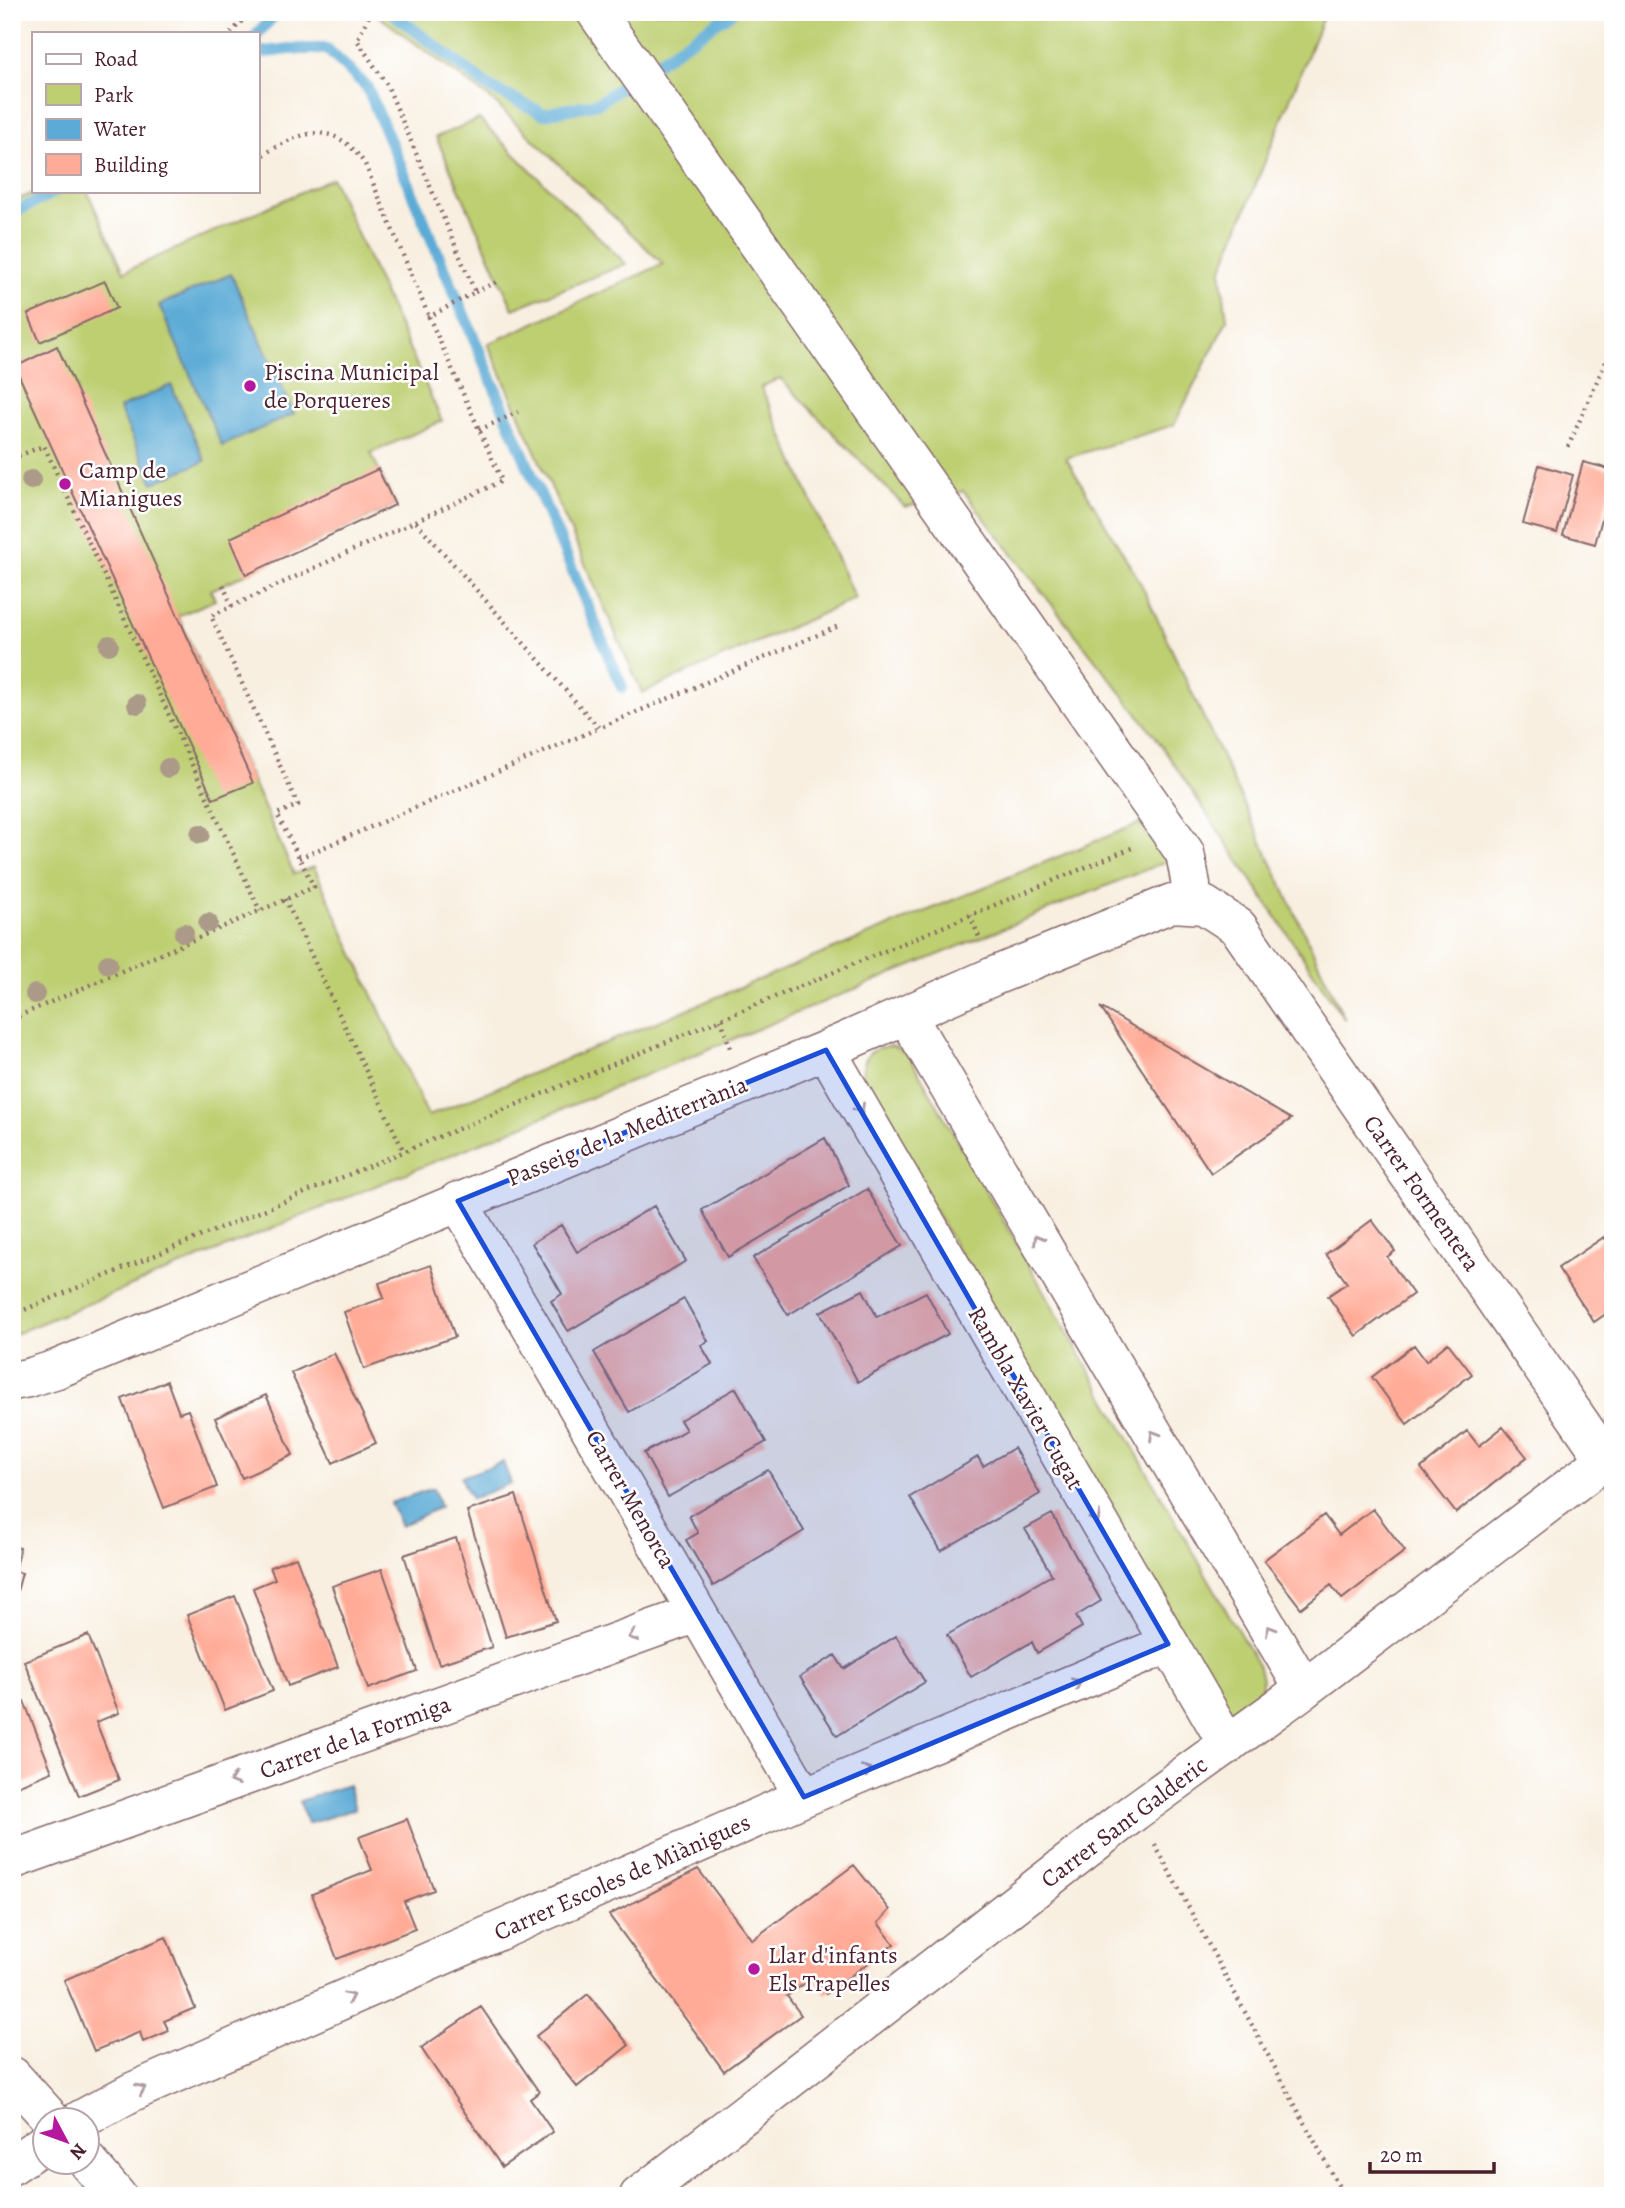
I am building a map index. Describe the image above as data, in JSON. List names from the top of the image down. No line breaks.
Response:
{"streets":{"street":["Passeig de la Mediterrània","Carrer Formentera","Rambla Xavier Cugat","Carrer Menorca","Carrer de la Formiga","Carrer Sant Galderic","Carrer Escoles de Miànigues"]},"crossings":[["Passeig de la Mediterrània","Carrer Formentera"],["Passeig de la Mediterrània","Rambla Xavier Cugat"],["Passeig de la Mediterrània","Carrer Menorca"],["Carrer Formentera","Carrer Sant Galderic"],["Rambla Xavier Cugat","Carrer Sant Galderic"],["Rambla Xavier Cugat","Carrer Escoles de Miànigues"],["Carrer Menorca","Carrer de la Formiga"],["Carrer Menorca","Carrer Escoles de Miànigues"]],"one_way":["Carrer de la Formiga","Carrer Escoles de Miànigues"],"places":["Piscina Municipal de Porqueres","Camp de Mianigues","Llar d'infants Els Trapelles"],"legend":["Road","Park","Water","Building"],"scale_bar":"20 m","north":"bottom right"}
